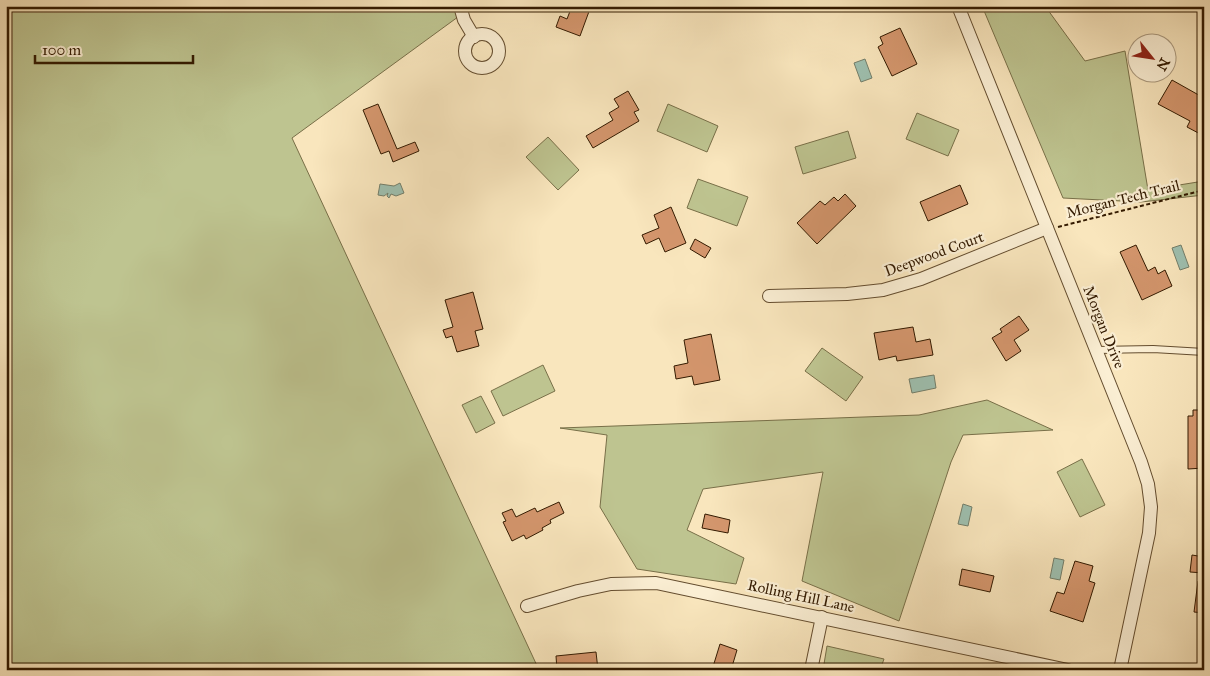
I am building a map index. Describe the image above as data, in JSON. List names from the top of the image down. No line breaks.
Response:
{"streets":{"street":["Deepwood Court","Morgan Drive","Rolling Hill Lane"],"path":["Morgan Tech Trail"]},"crossings":[["Morgan Tech Trail","Deepwood Court"],["Morgan Tech Trail","Morgan Drive"],["Deepwood Court","Morgan Drive"]],"scale_bar":"100 m","north":"bottom right"}
